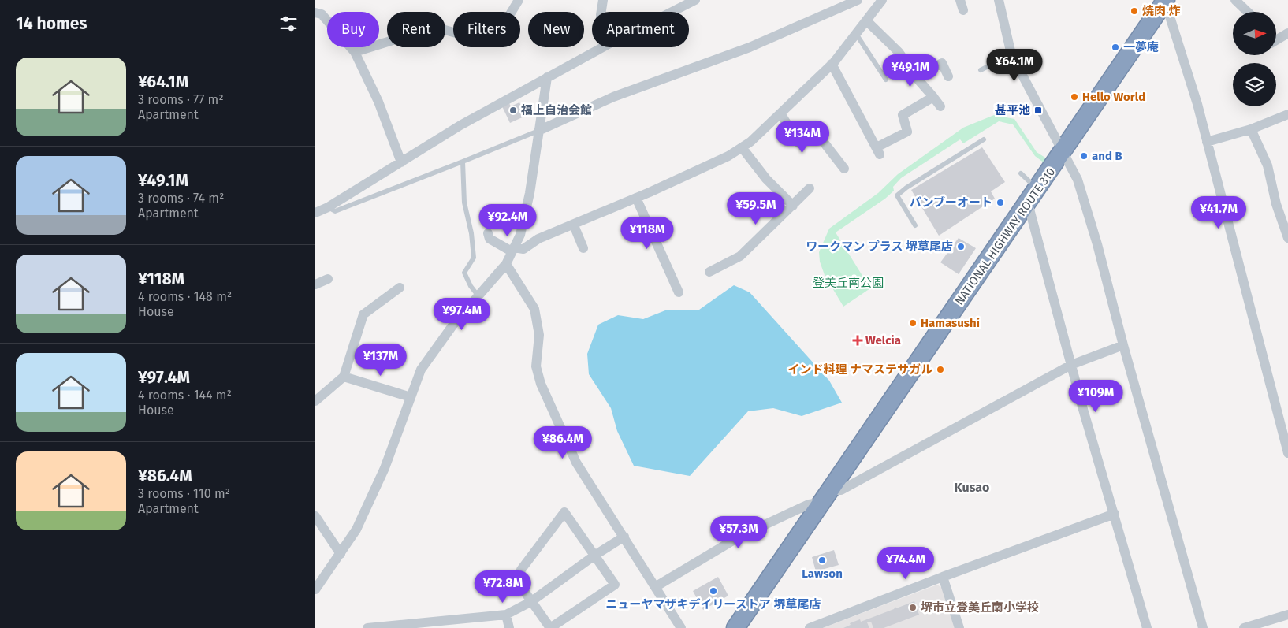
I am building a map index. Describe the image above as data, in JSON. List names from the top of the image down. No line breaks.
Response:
{"streets":{"highway":["NATIONAL HIGHWAY ROUTE 310"]},"districts":["Kusao"],"parks":["登美丘南公園"],"places":{"other":["焼肉 炸","一夢庵","Hello World","福上自治会館","and B","バンブーオート","ワークマン プラス 堺草尾店","Hamasushi","インド料理 ナマステサガル","Lawson","ニューヤマザキデイリーストア 堺草尾店","堺市立登美丘南小学校"],"transit":["甚平池"],"health":["Welcia"]},"north":"right","page":{"heading":"14 homes","chip":["Buy","Rent","Filters","New","Apartment"],"list":[{"name":"¥64.1M","note":"3 rooms · 77 m² · Apartment"},{"name":"¥49.1M","note":"3 rooms · 74 m² · Apartment"},{"name":"¥118M","note":"4 rooms · 148 m² · House"},{"name":"¥97.4M","note":"4 rooms · 144 m² · House"},{"name":"¥86.4M","note":"3 rooms · 110 m² · Apartment"}],"price":["¥64.1M","¥49.1M","¥134M","¥59.5M","¥41.7M","¥92.4M","¥118M","¥97.4M","¥137M","¥109M","¥86.4M","¥57.3M","¥74.4M","¥72.8M"]}}
